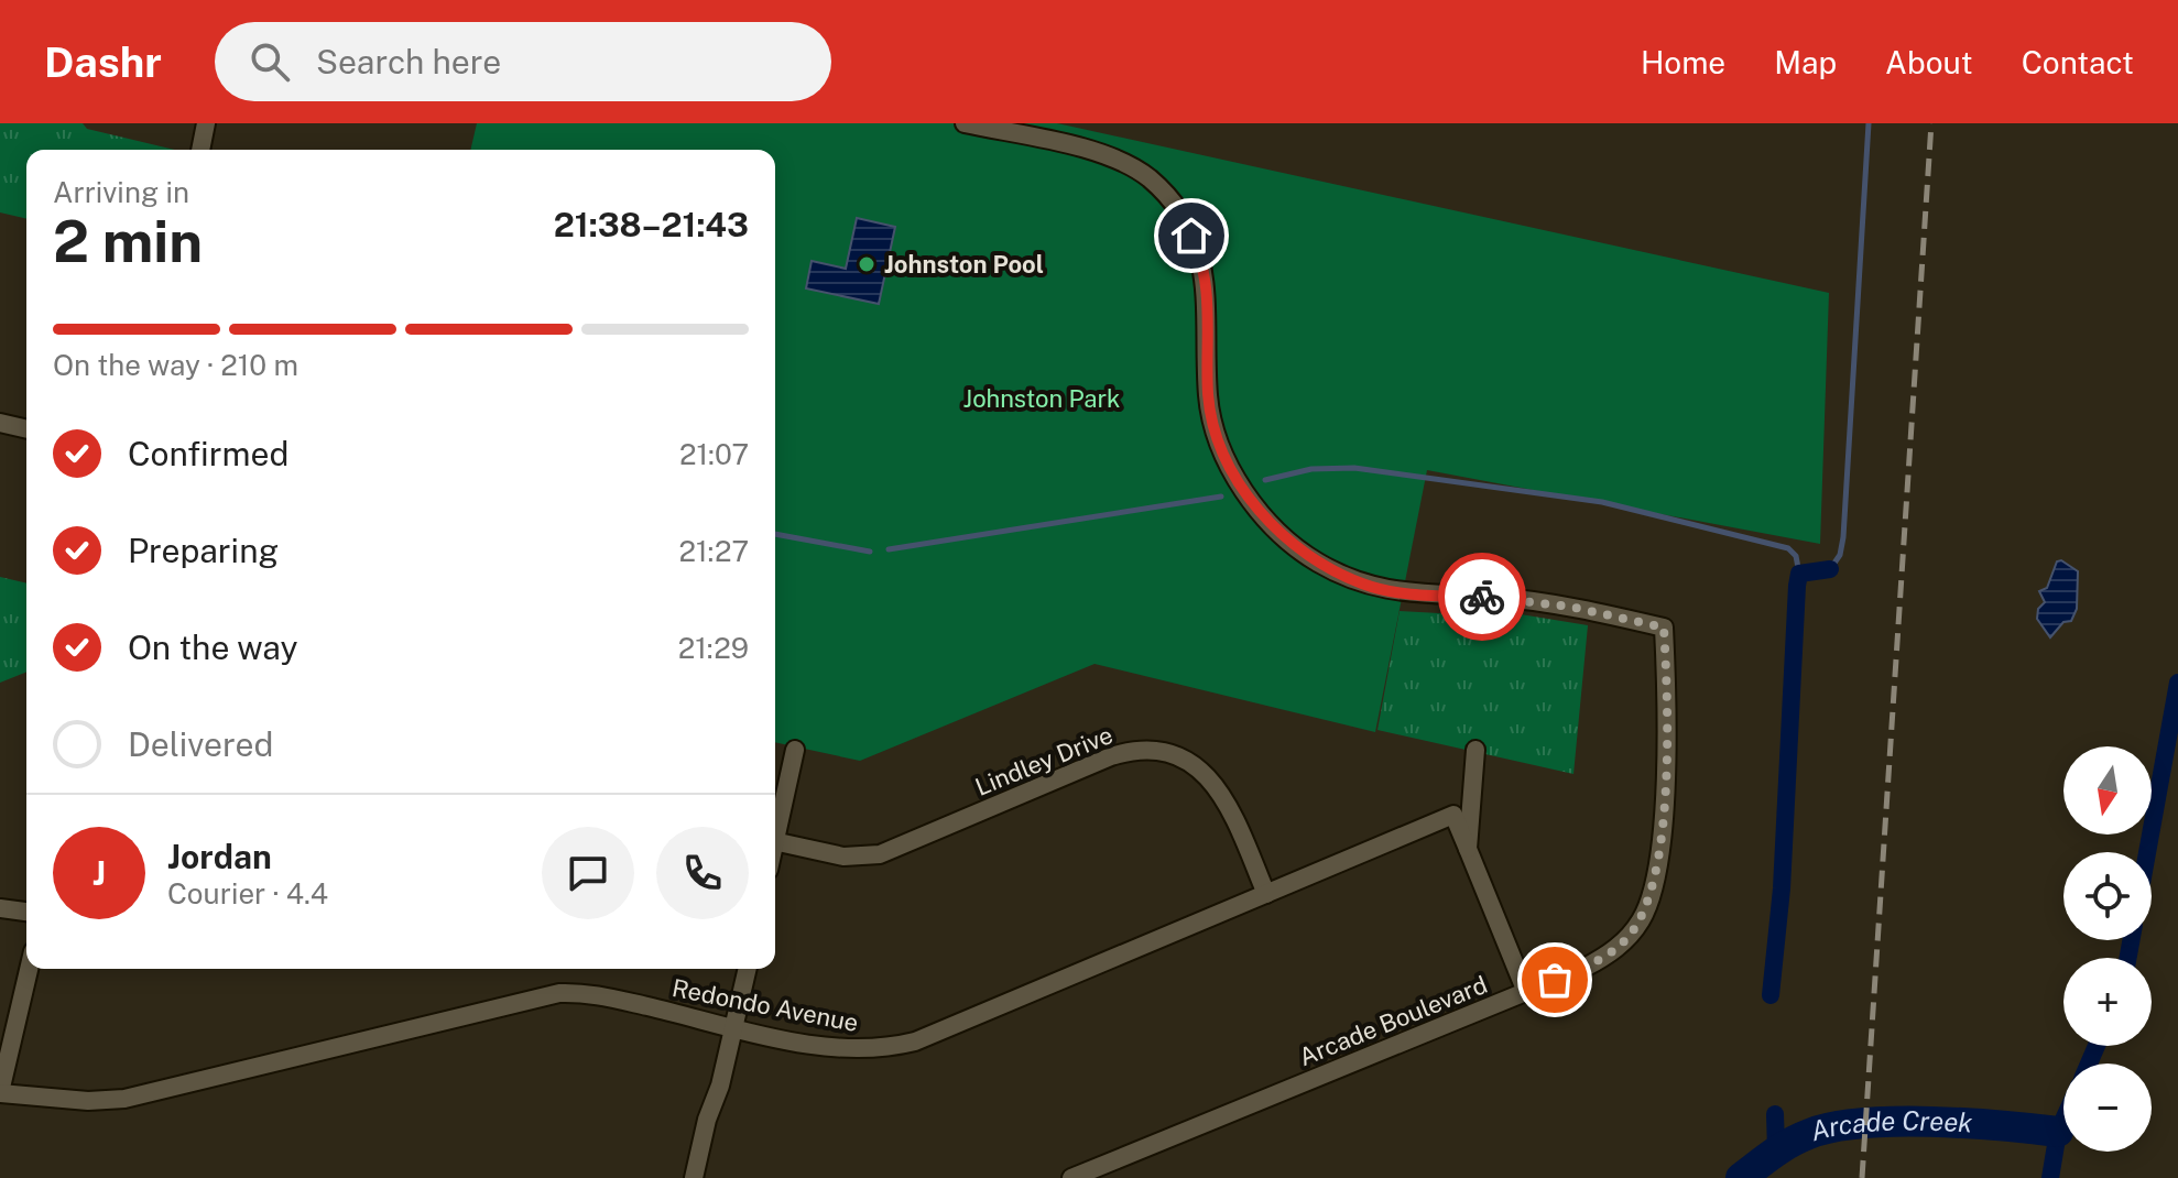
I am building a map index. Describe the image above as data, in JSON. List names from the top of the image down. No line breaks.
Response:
{"streets":{"street":["Lindley Drive","Redondo Avenue","Arcade Boulevard"]},"crossings":[["Lindley Drive","Redondo Avenue"]],"water":["Arcade Creek"],"parks":["Johnston Park"],"places":["Johnston Pool"],"north":"bottom","page":{"header":"Dashr","search":"Search here","nav":["Home","Map","About","Contact"],"heading":["2 min","Arriving in","21:38–21:43"],"panel":["Jordan","Courier · 4.4"],"bar":"On the way · 210 m","list":[["Confirmed","21:07"],["Preparing","21:27"],["On the way","21:29"],"Delivered"],"map_buttons":["+","−"],"round":"J"}}
